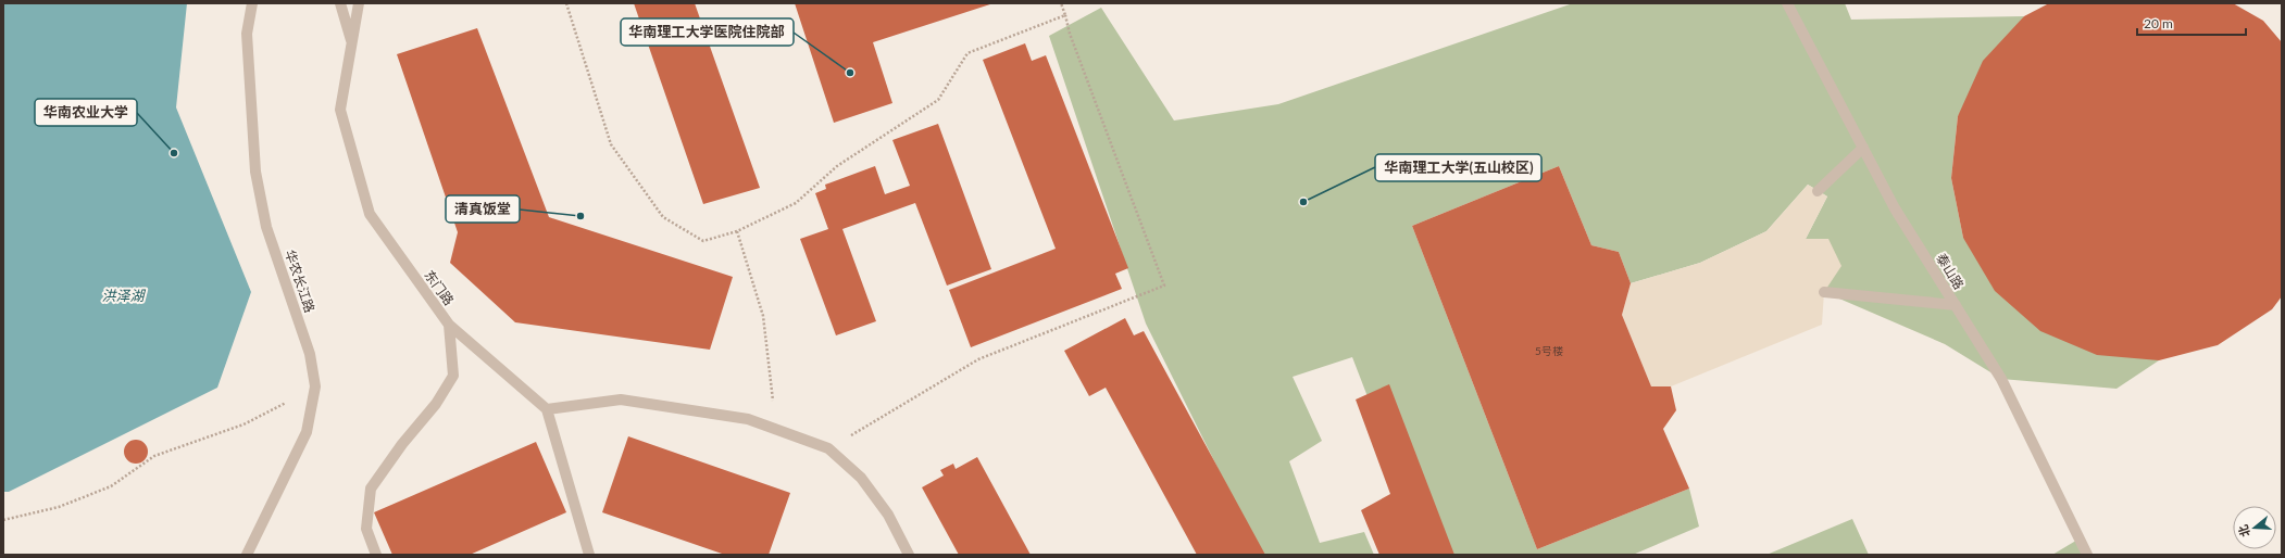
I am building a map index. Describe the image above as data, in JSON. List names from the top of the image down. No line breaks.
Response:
{"streets":{"street":["泰山路","华农长江路","东门路"]},"water":["洪泽湖"],"places":["华南理工大学医院住院部","华南农业大学","华南理工大学(五山校区)","清真饭堂"],"house_numbers":["5号楼"],"scale_bar":"20 m","north":"left"}
